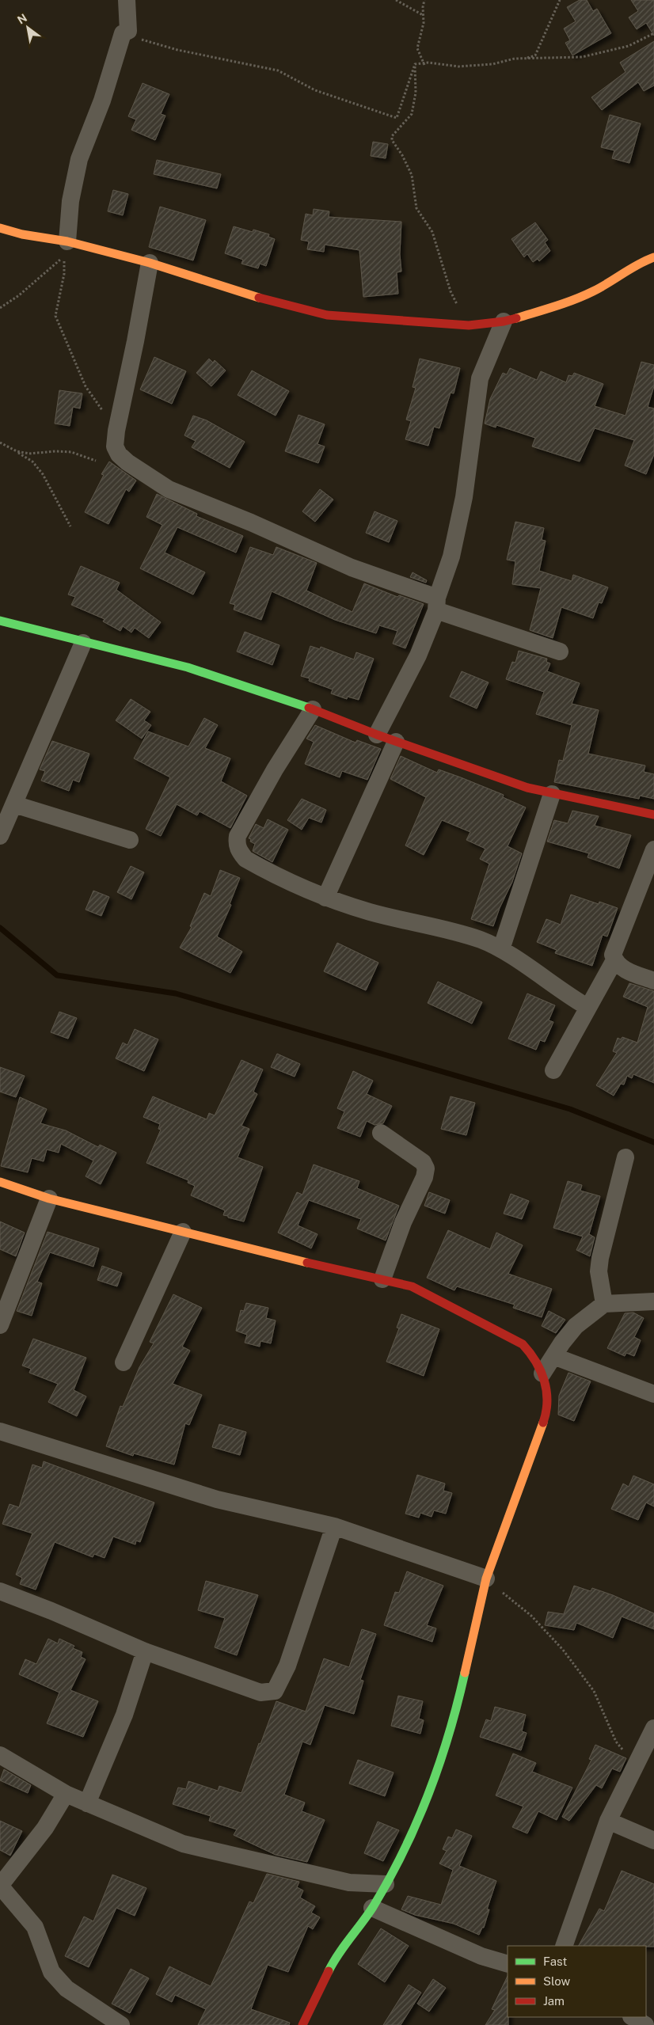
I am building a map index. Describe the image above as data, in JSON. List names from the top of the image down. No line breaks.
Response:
{"legend":["Fast","Slow","Jam"],"north":"top left"}
